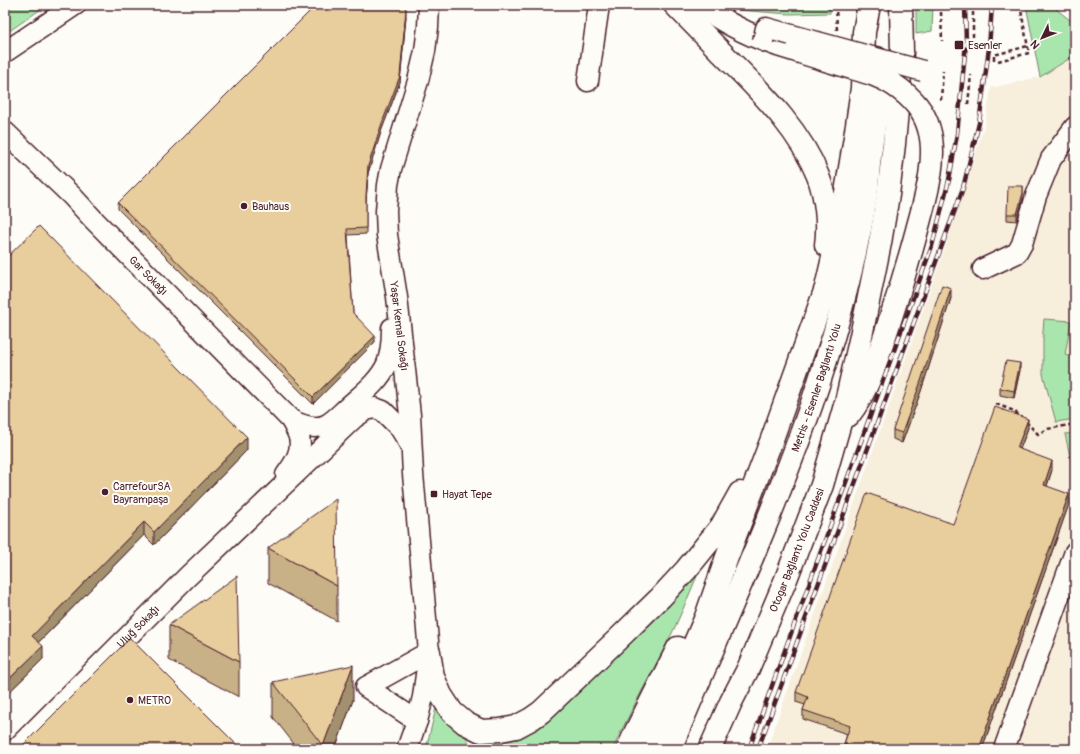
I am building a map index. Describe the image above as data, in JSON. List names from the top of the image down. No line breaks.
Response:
{"streets":{"highway":["Metris - Esenler Bağlantı Yolu","Otogar Bağlantı Yolu Caddesi"],"street":["Gar Sokağı","Yaşar Kemal Sokağı","Uluğ Sokağı"]},"places":{"transit":["Esenler","Hayat Tepe"],"other":["Bauhaus","CarrefourSA Bayrampaşa","METRO"]},"north":"bottom left"}
